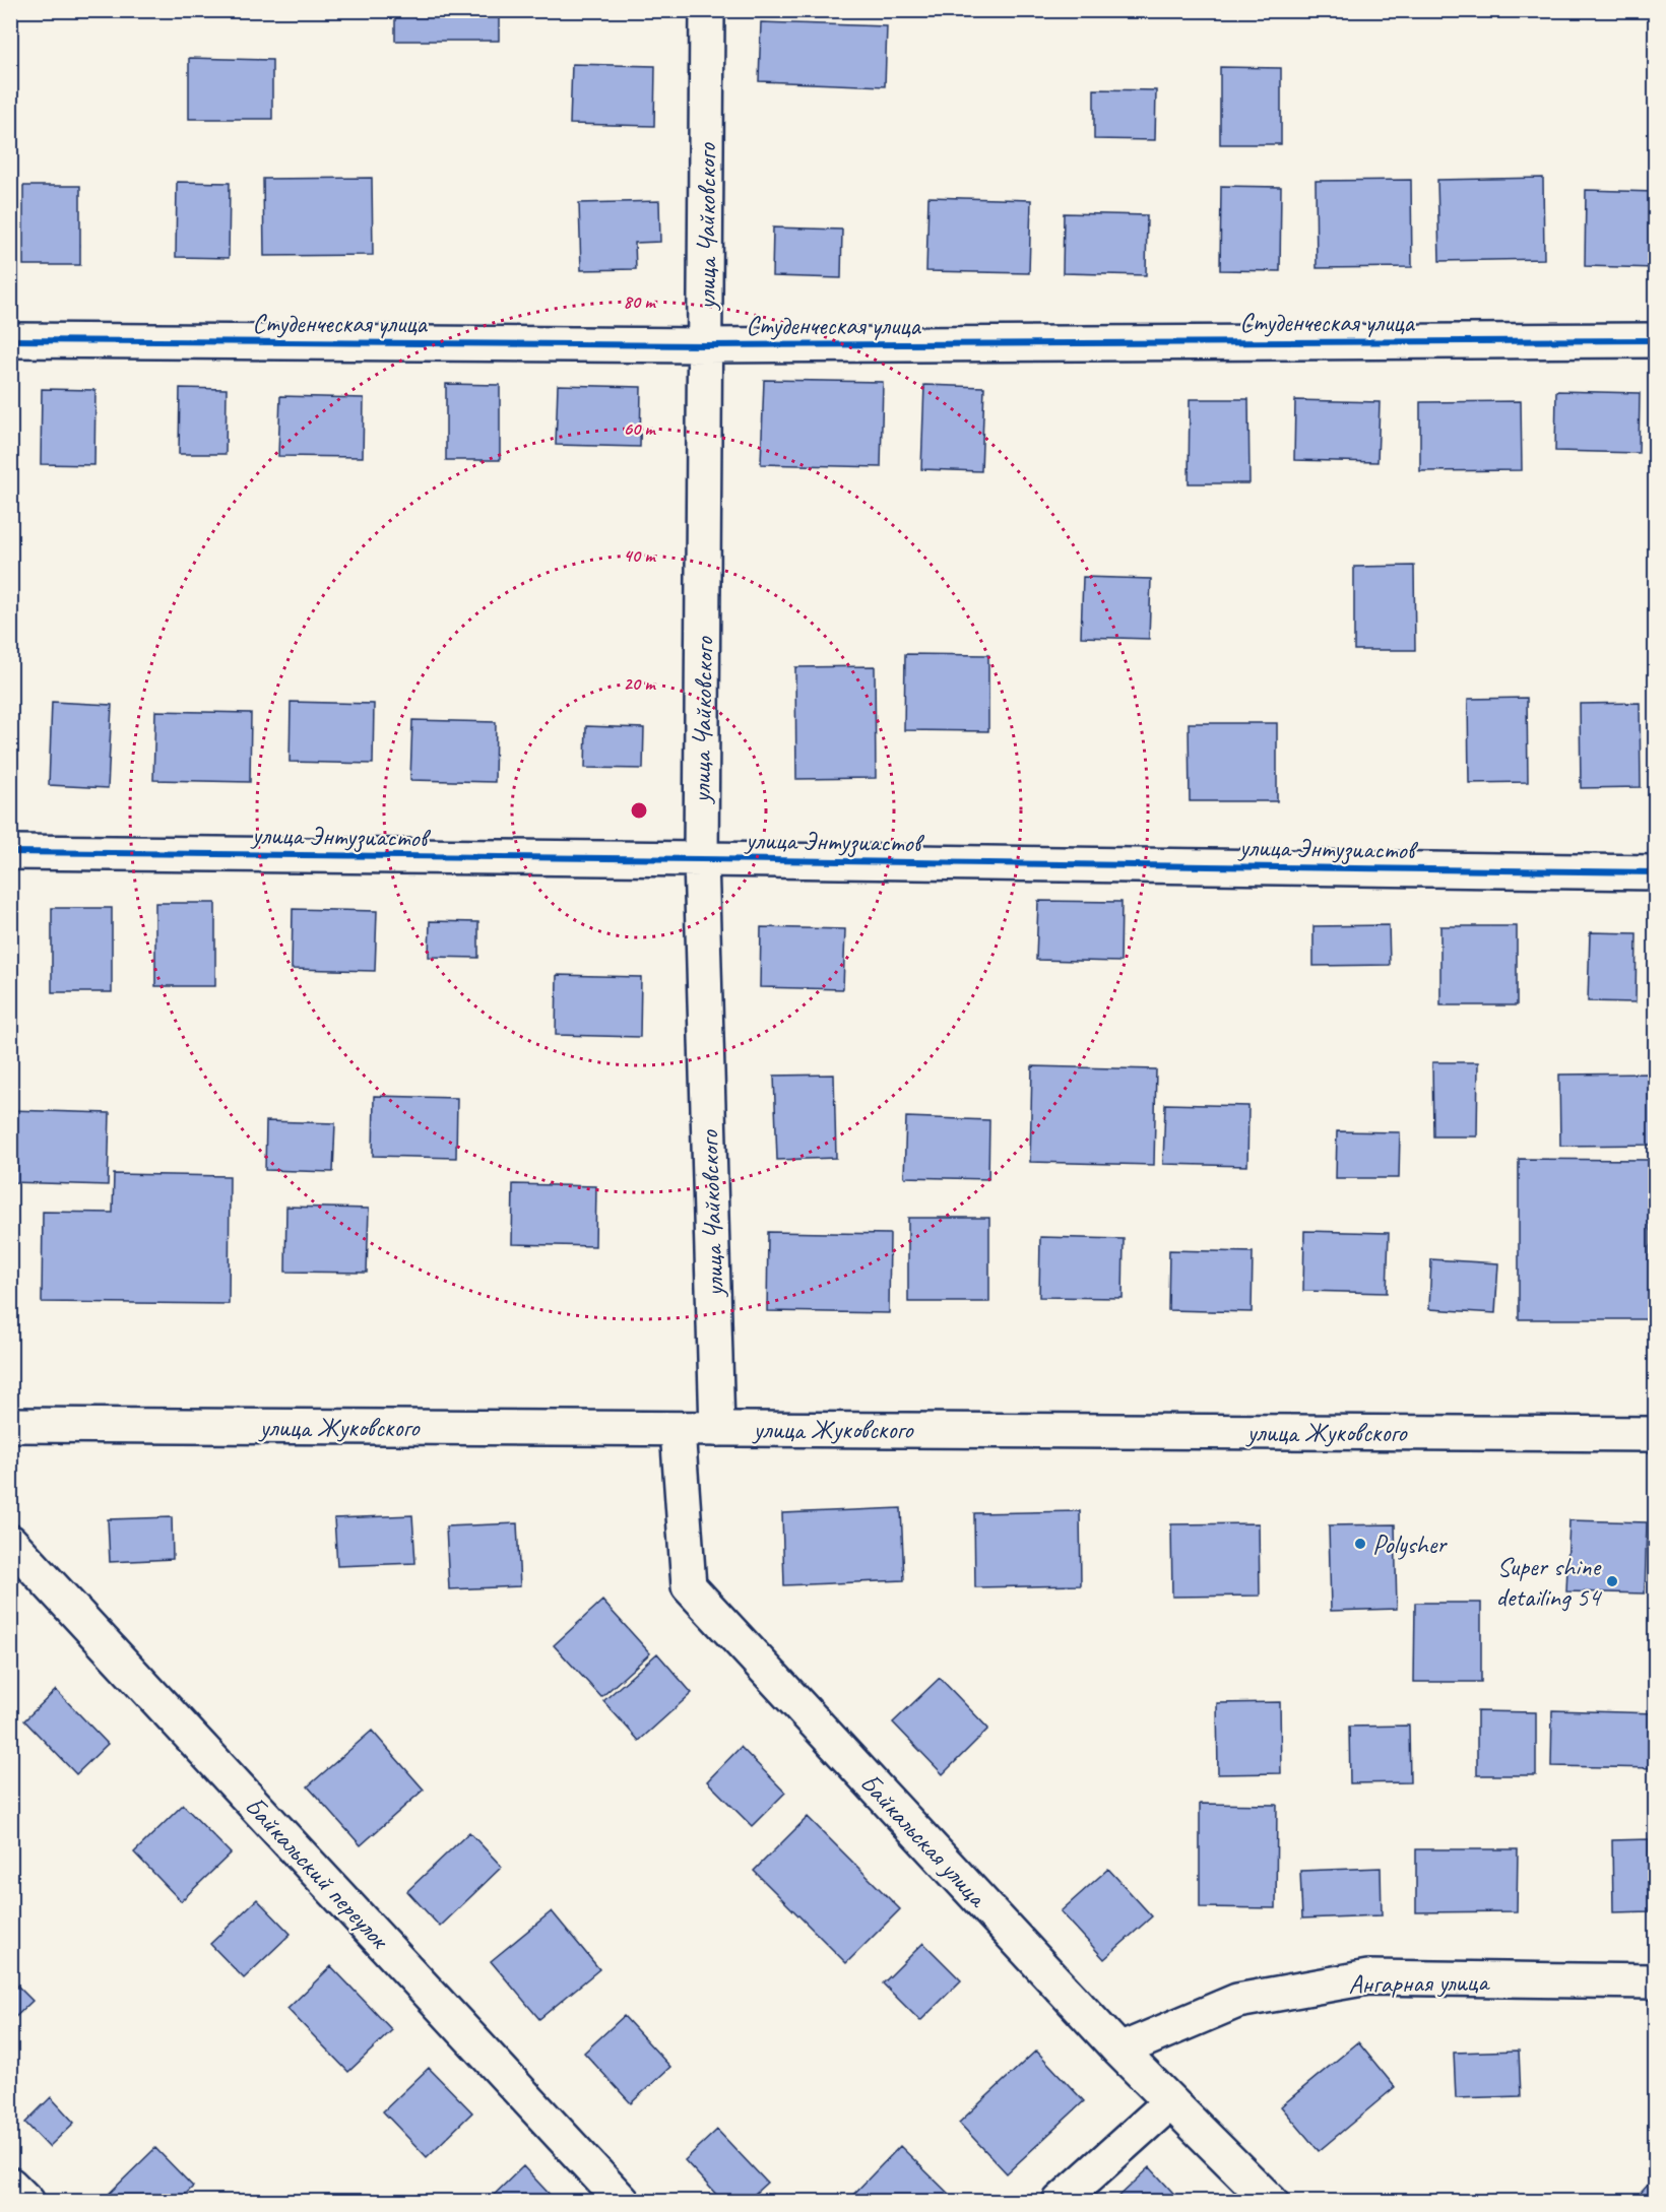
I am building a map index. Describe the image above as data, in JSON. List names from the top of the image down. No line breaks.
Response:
{"streets":{"street":["улица Чайковского","Студенческая улица","улица Энтузиастов","улица Жуковского","Байкальская улица","Байкальский переулок","Ангарная улица"]},"crossings":[["улица Чайковского","Студенческая улица"],["улица Чайковского","улица Энтузиастов"],["улица Чайковского","улица Жуковского"],["улица Жуковского","Байкальская улица"],["Байкальская улица","Ангарная улица"]],"places":["Polysher","Super shine detailing 54"],"rings":["80 m","60 m","40 m","20 m"]}
